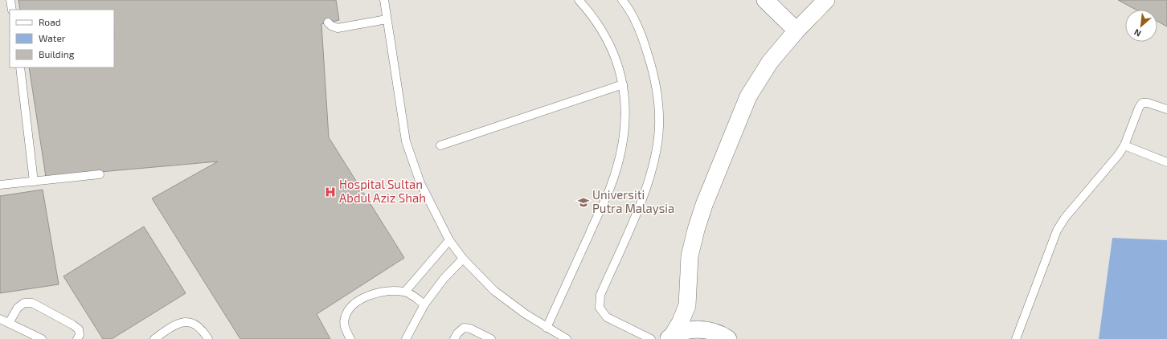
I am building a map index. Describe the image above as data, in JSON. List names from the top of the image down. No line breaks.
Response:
{"places":{"hospital":["Hospital Sultan Abdul Aziz Shah"],"school or university":["Universiti Putra Malaysia"]},"legend":["Road","Water","Building"],"north":"bottom left"}
